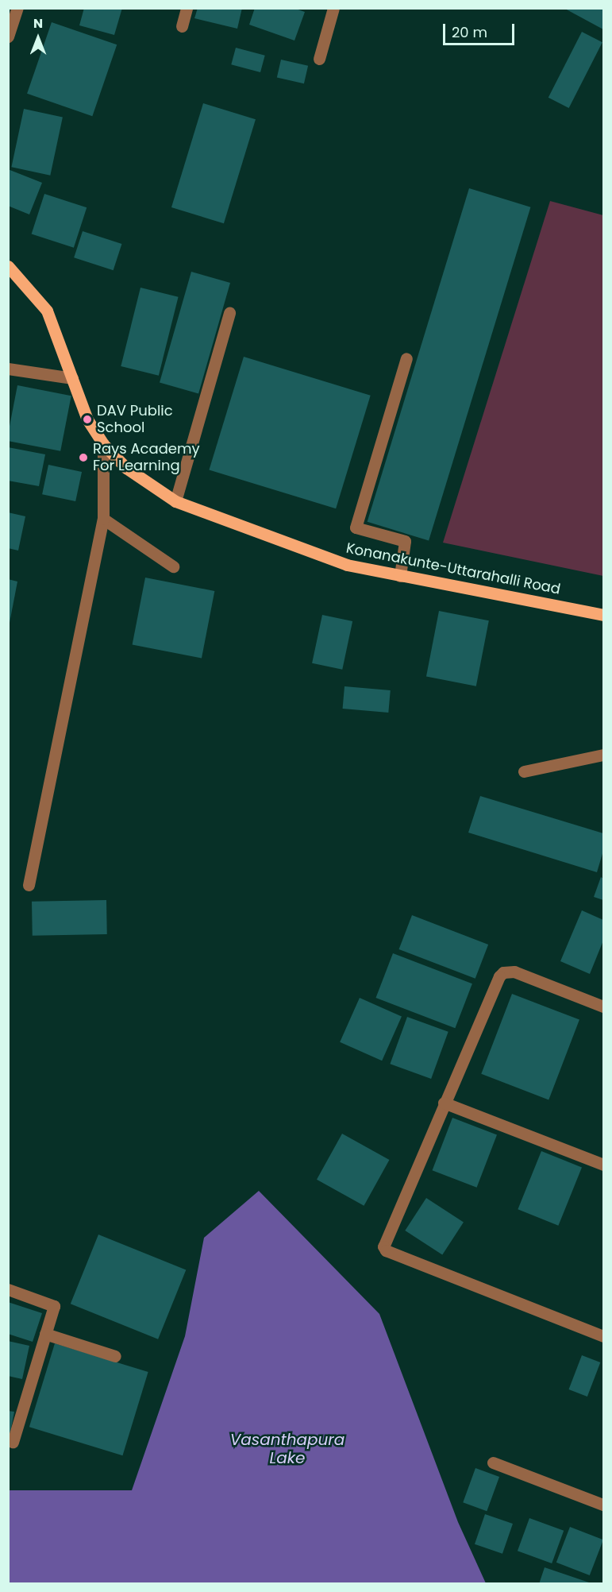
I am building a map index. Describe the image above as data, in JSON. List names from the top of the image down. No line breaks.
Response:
{"streets":{"main road":["Konanakunte-Uttarahalli Road"]},"water":["Vasanthapura Lake"],"places":["DAV Public School","Rays Academy For Learning"],"scale_bar":"20 m","north":"top"}
